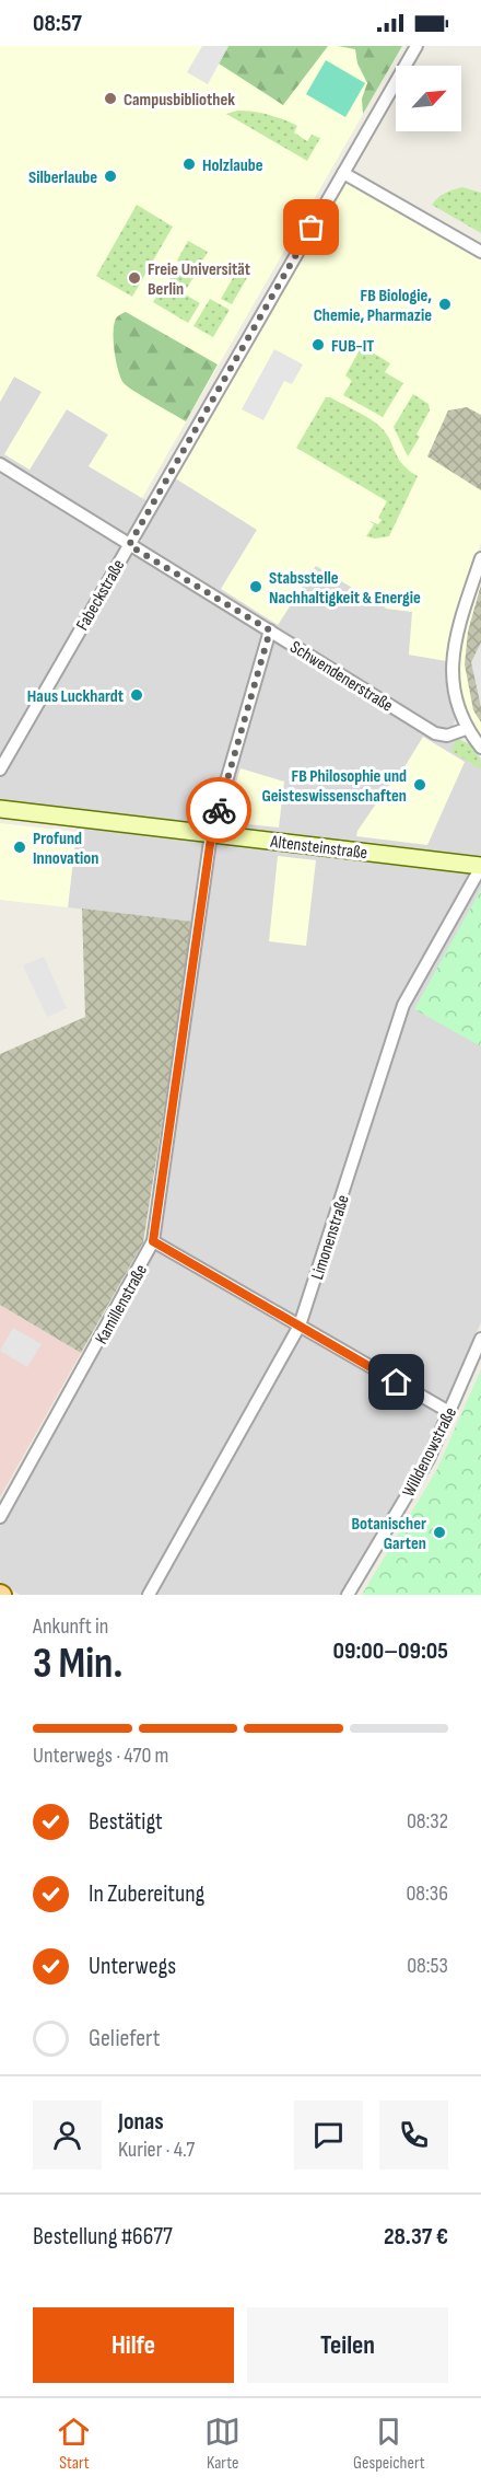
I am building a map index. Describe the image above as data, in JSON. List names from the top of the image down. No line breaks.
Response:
{"streets":{"main road":["Altensteinstraße"],"street":["Fabeckstraße","Schwendenerstraße","Limonenstraße","Kamillenstraße","Willdenowstraße"]},"crossings":[["Fabeckstraße","Schwendenerstraße"],["Schwendenerstraße","Kamillenstraße"],["Altensteinstraße","Limonenstraße"],["Altensteinstraße","Kamillenstraße"]],"places":["Campusbibliothek","Holzlaube","Silberlaube","Freie Universität Berlin","FB Biologie, Chemie, Pharmazie","FUB-IT","Stabsstelle Nachhaltigkeit & Energie","Haus Luckhardt","FB Philosophie und Geisteswissenschaften","Profund Innovation","Botanischer Garten"],"north":"top right","page":{"status":"08:57","heading":["3 Min.","Ankunft in","09:00–09:05"],"panel":["Jonas","Kurier · 4.7","Bestellung #6677","28.37 €"],"bar":"Unterwegs · 470 m","list":[["Bestätigt","08:32"],["In Zubereitung","08:36"],["Unterwegs","08:53"],"Geliefert"],"buttons":["Hilfe","Teilen"],"tabs":["Start","Karte","Gespeichert"]}}
